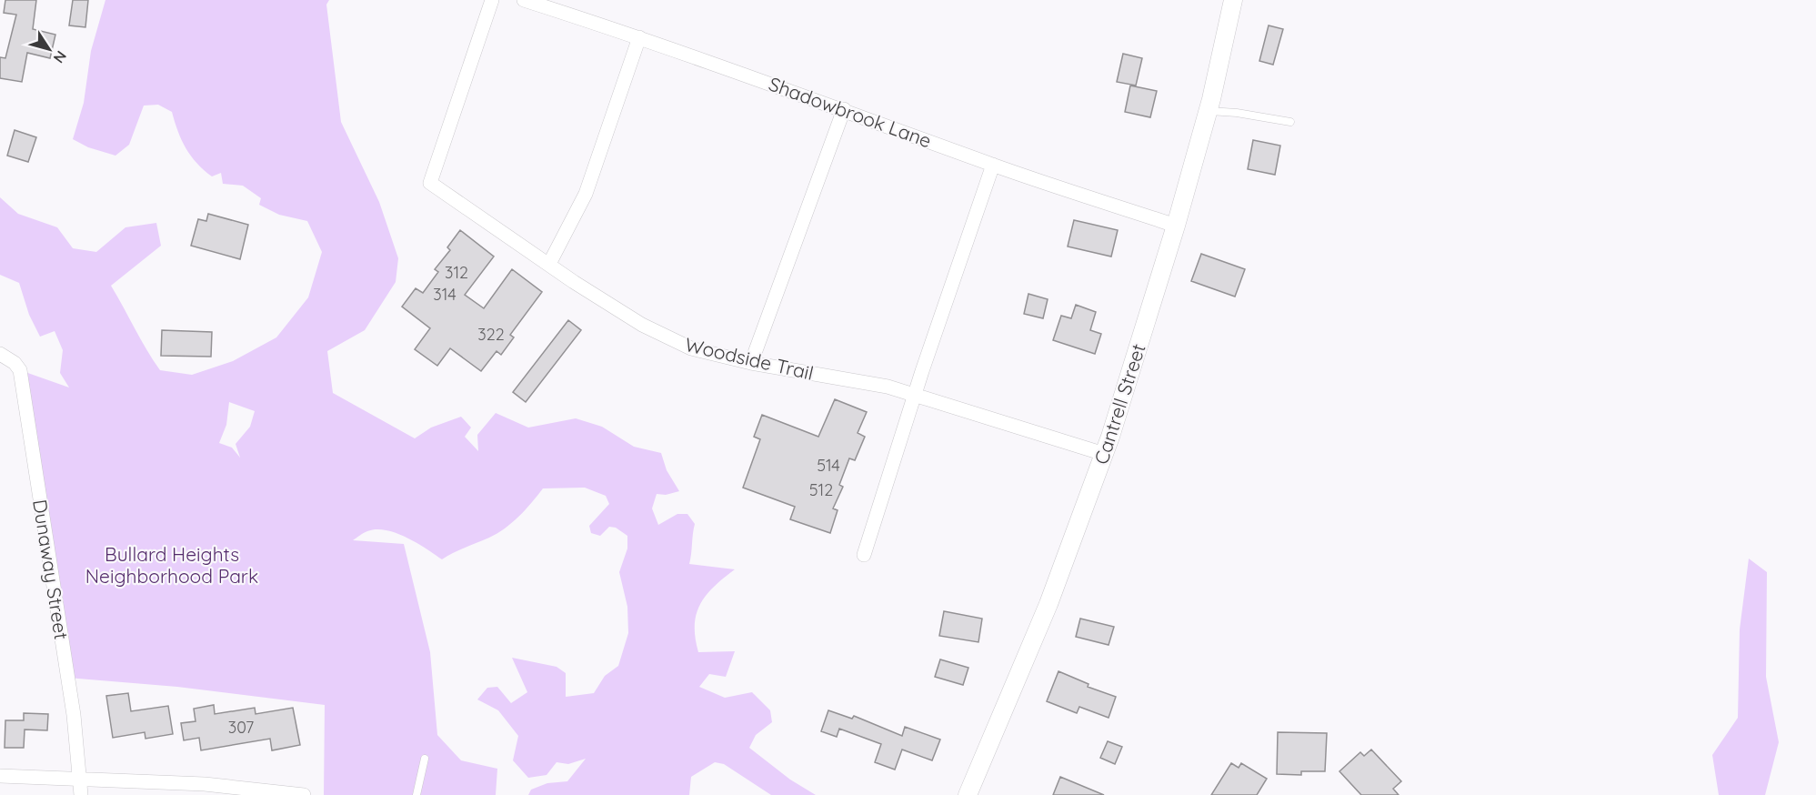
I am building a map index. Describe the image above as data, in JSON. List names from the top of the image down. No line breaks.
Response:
{"streets":{"street":["Shadowbrook Lane","Woodside Trail","Cantrell Street","Dunaway Street"]},"crossings":[["Shadowbrook Lane","Cantrell Street"],["Woodside Trail","Cantrell Street"]],"parks":["Bullard Heights Neighborhood Park"],"house_numbers":["312","314","322","514","512","307"],"north":"bottom right"}
